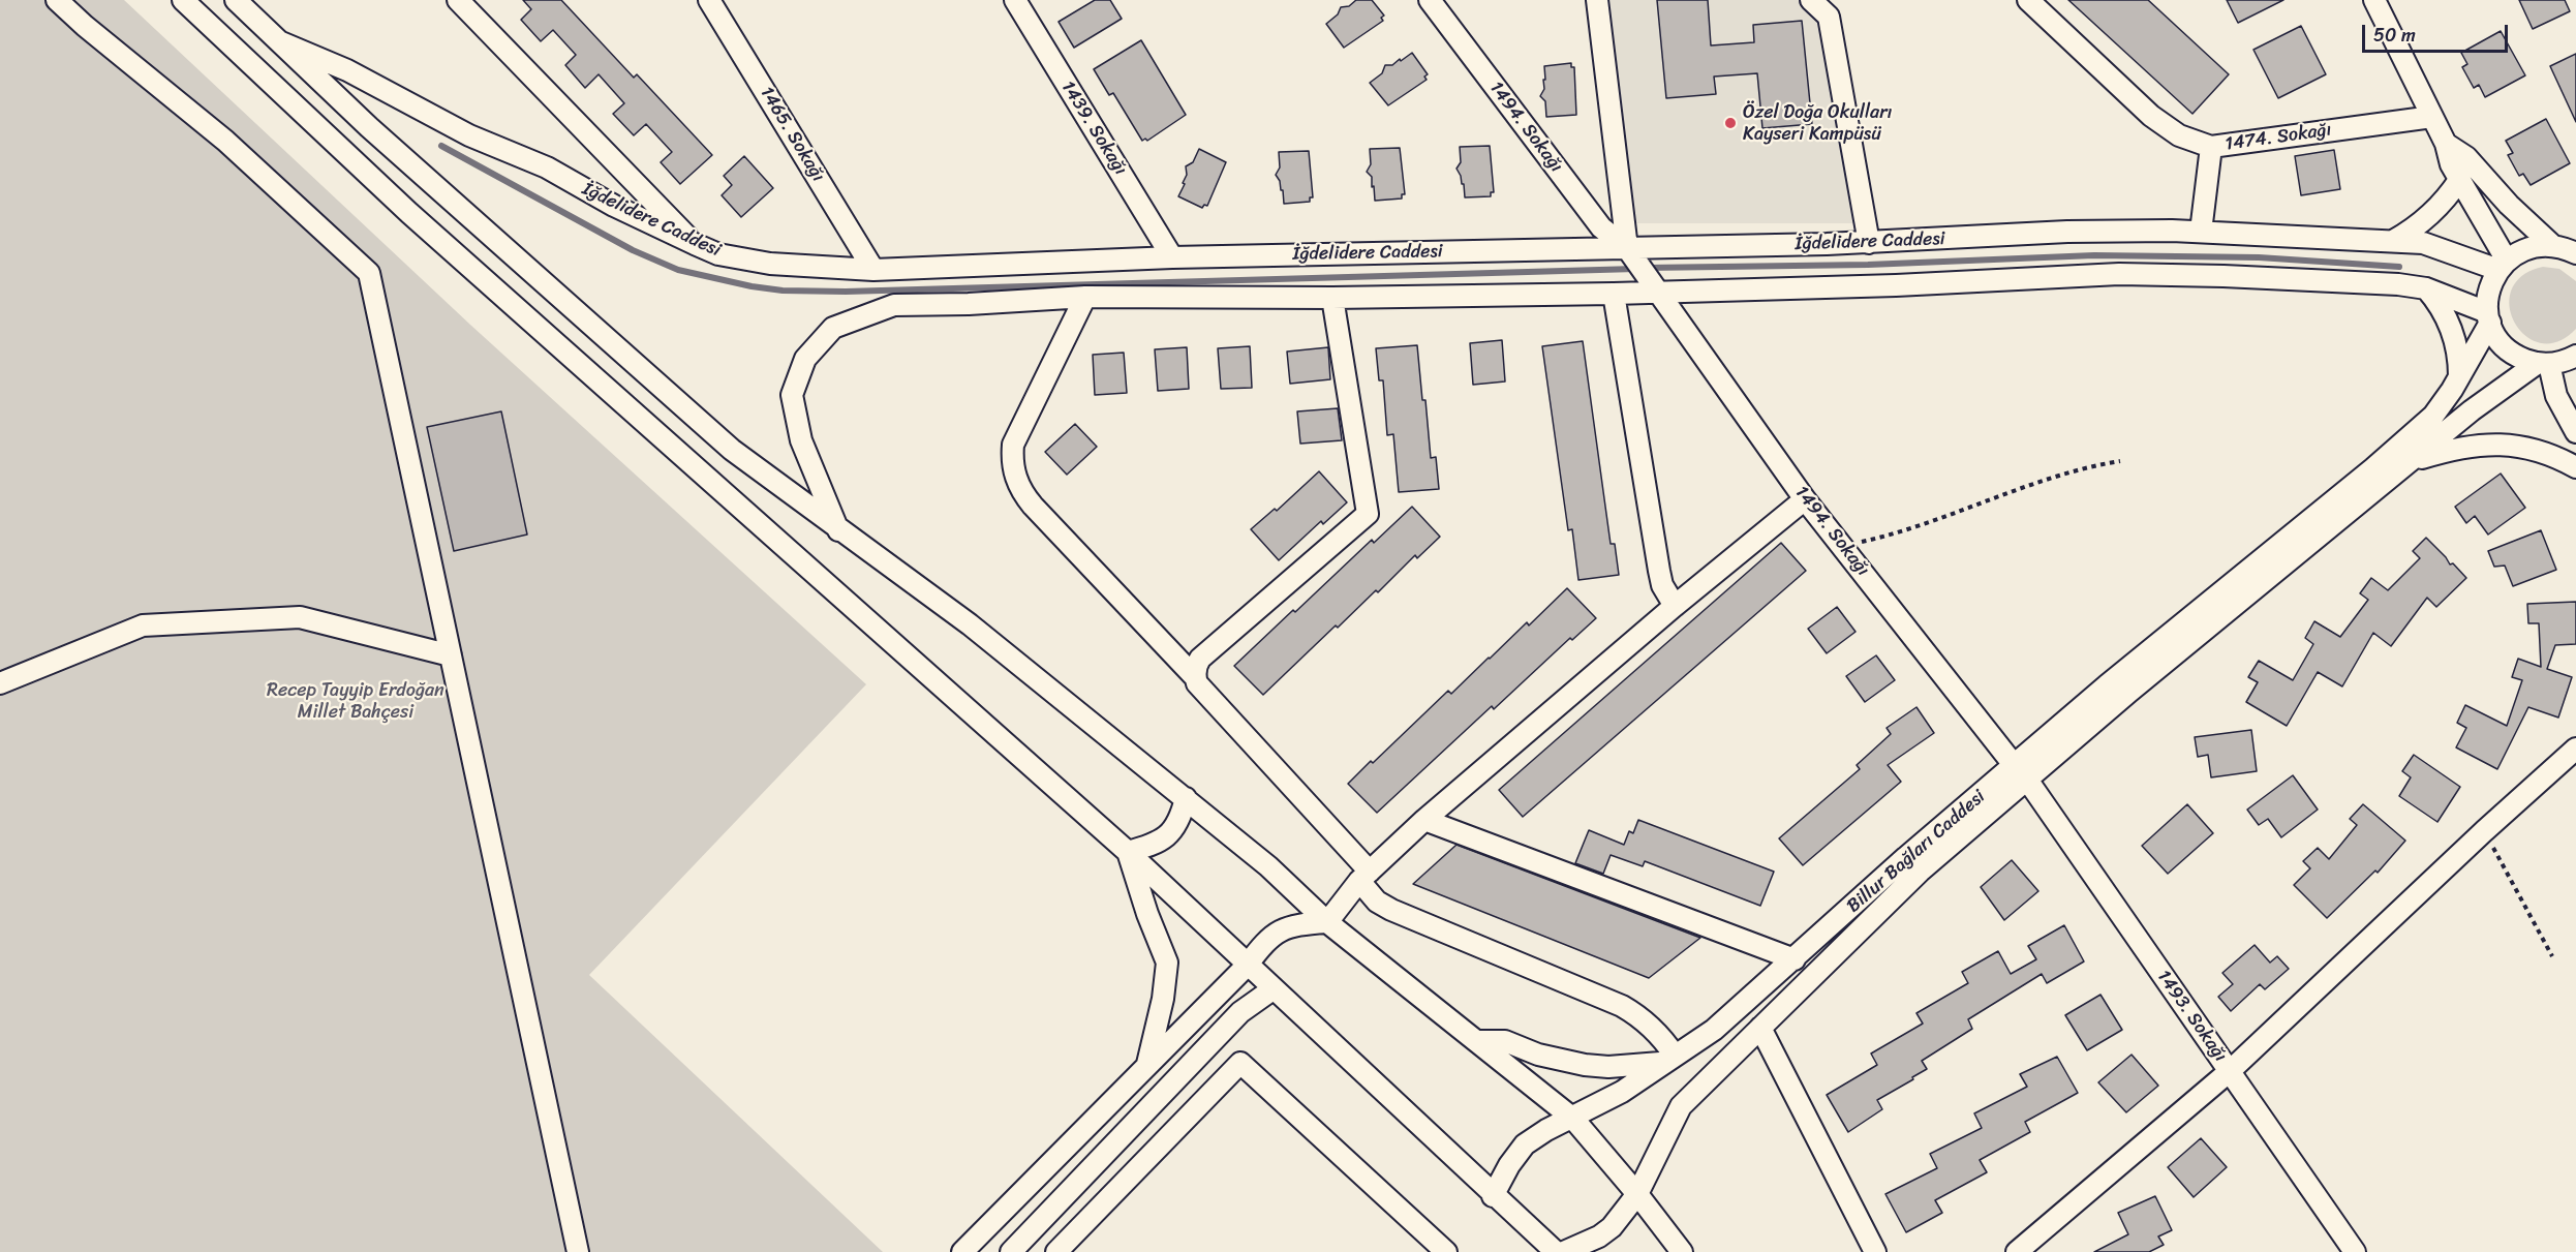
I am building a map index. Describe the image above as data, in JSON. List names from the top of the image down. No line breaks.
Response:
{"streets":{"street":["1494. Sokağı","1439. Sokağı","1465. Sokağı","1474. Sokağı","İğdelidere Caddesi","Billur Bağları Caddesi","1493. Sokağı"]},"crossings":[["1494. Sokağı","İğdelidere Caddesi"],["1494. Sokağı","Billur Bağları Caddesi"],["1494. Sokağı","1493. Sokağı"],["1439. Sokağı","İğdelidere Caddesi"],["1465. Sokağı","İğdelidere Caddesi"],["Billur Bağları Caddesi","1493. Sokağı"]],"parks":["Recep Tayyip Erdoğan Millet Bahçesi"],"places":["Özel Doğa Okulları Kayseri Kampüsü"],"scale_bar":"50 m"}
